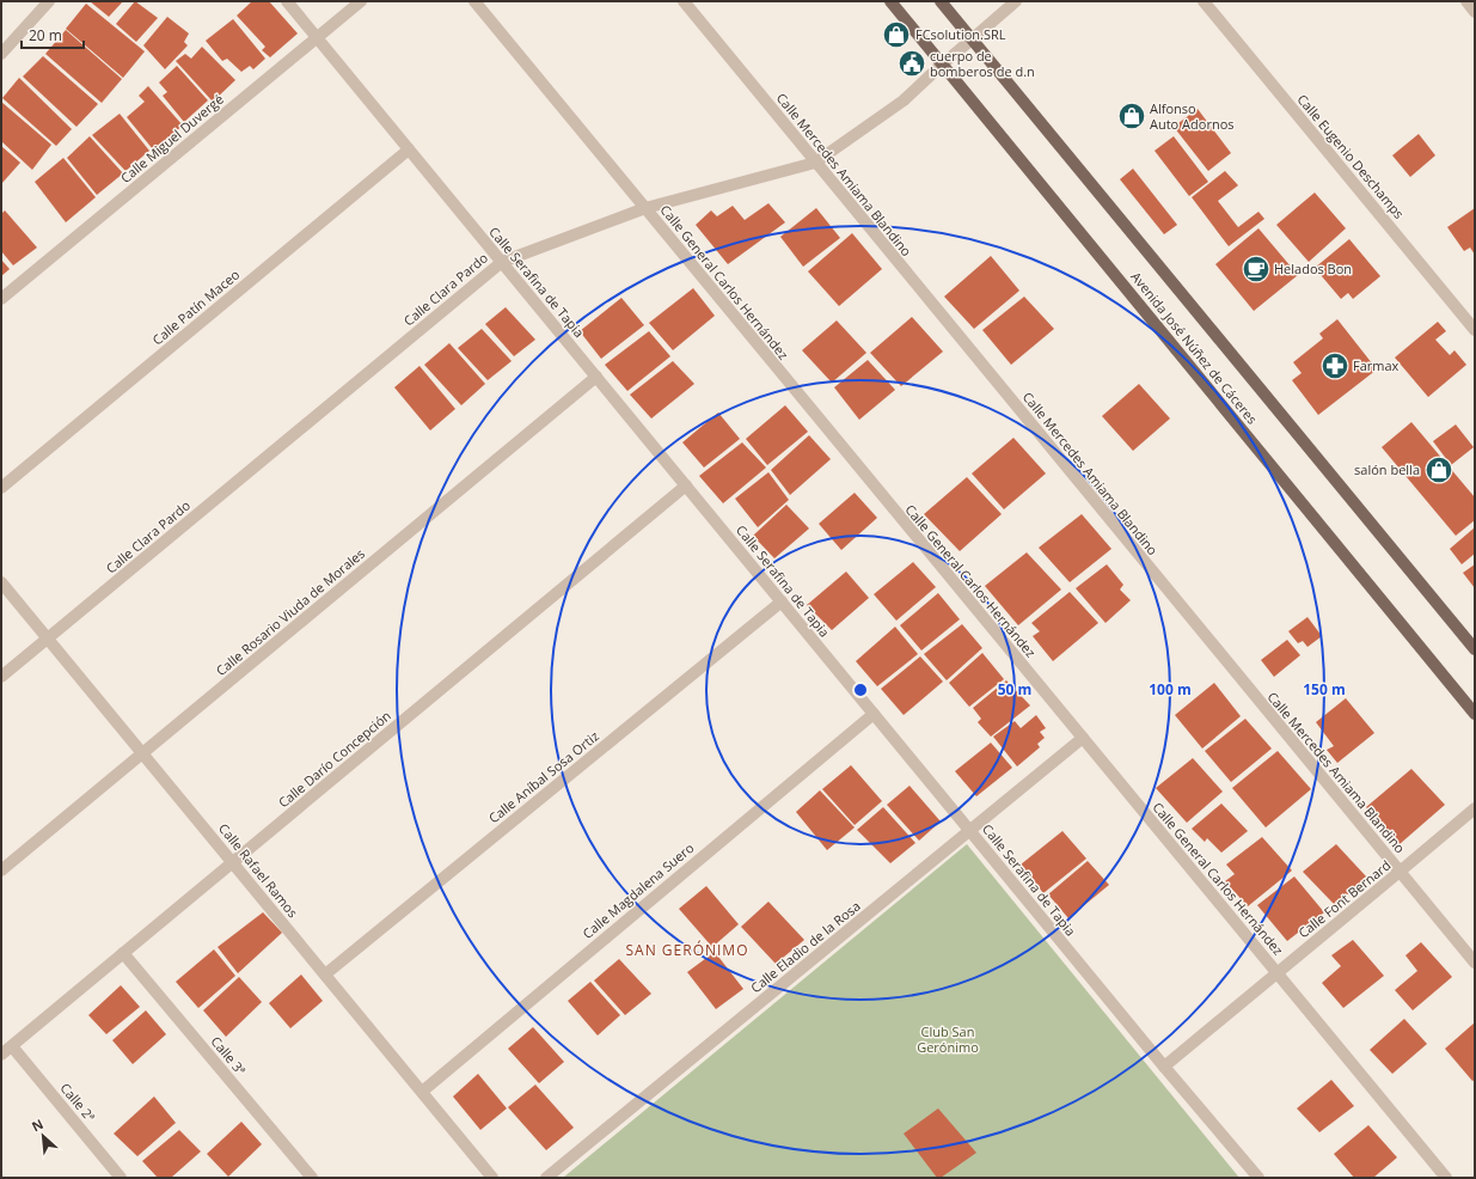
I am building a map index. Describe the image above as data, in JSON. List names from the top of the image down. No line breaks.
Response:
{"streets":{"main road":["Avenida José Núñez de Cáceres"],"street":["Calle Miguel Duvergé","Calle Eugenio Deschamps","Calle Mercedes Amiama Blandino","Calle Serafina de Tapia","Calle General Carlos Hernández","Calle Clara Pardo","Calle Patín Maceo","Calle Rosario Viuda de Morales","Calle Darío Concepción","Calle Aníbal Sosa Ortiz","Calle Rafael Ramos","Calle Magdalena Suero","Calle Font Bernard","Calle Eladio de la Rosa","Calle 3ª","Calle 2ª"]},"crossings":[["Calle Miguel Duvergé","Calle Serafina de Tapia"],["Calle Mercedes Amiama Blandino","Calle Clara Pardo"],["Calle Mercedes Amiama Blandino","Calle Font Bernard"],["Calle Serafina de Tapia","Calle Clara Pardo"],["Calle Serafina de Tapia","Calle Patín Maceo"],["Calle Serafina de Tapia","Calle Rosario Viuda de Morales"],["Calle Serafina de Tapia","Calle Darío Concepción"],["Calle Serafina de Tapia","Calle Aníbal Sosa Ortiz"],["Calle Serafina de Tapia","Calle Magdalena Suero"],["Calle Serafina de Tapia","Calle Font Bernard"],["Calle Serafina de Tapia","Calle Eladio de la Rosa"],["Calle General Carlos Hernández","Calle Clara Pardo"],["Calle General Carlos Hernández","Calle Font Bernard"],["Calle General Carlos Hernández","Calle Eladio de la Rosa"],["Calle Clara Pardo","Avenida José Núñez de Cáceres"],["Calle Clara Pardo","Calle Rafael Ramos"],["Calle Rosario Viuda de Morales","Calle Rafael Ramos"],["Calle Darío Concepción","Calle Rafael Ramos"],["Calle Darío Concepción","Calle 3ª"],["Calle Darío Concepción","Calle 2ª"],["Calle Aníbal Sosa Ortiz","Calle Rafael Ramos"],["Calle Rafael Ramos","Calle Magdalena Suero"]],"districts":["SAN GERÓNIMO"],"parks":["Club San Gerónimo"],"places":{"shop":["FCsolution.SRL","Alfonso Auto Adornos","salón bella"],"public building":["cuerpo de bomberos de d.n"],"cafe":["Helados Bon"],"pharmacy":["Farmax"]},"scale_bar":"20 m","north":"top left","rings":["50 m","100 m","150 m"]}
